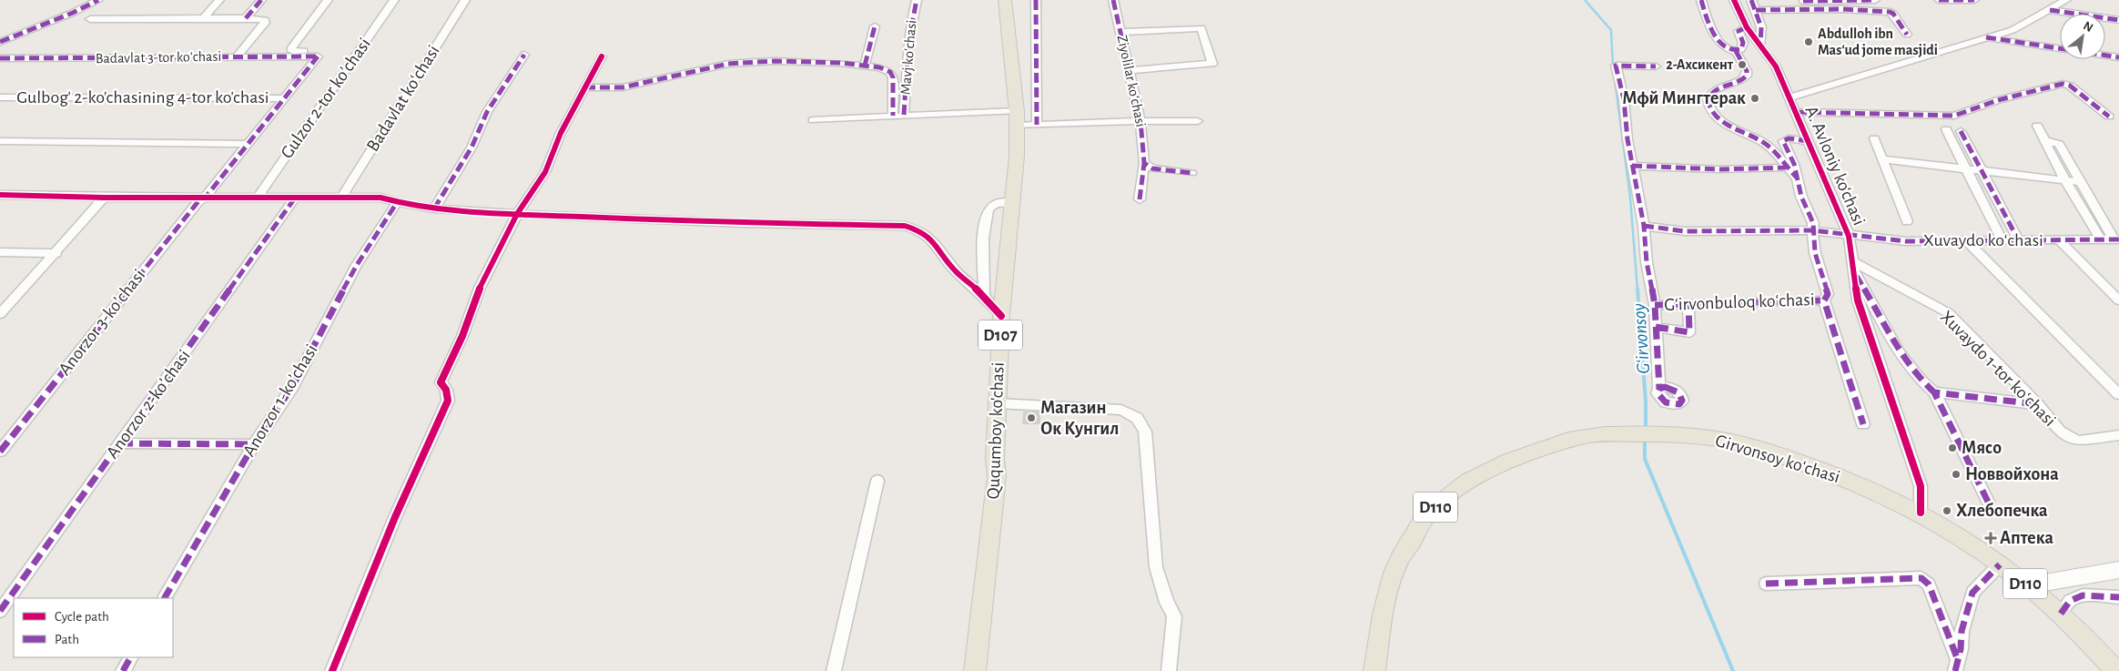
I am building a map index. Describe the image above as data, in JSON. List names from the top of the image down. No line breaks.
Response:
{"streets":{"main road":["D107","Ququmboy ko'chasi","Girvonsoy koʻchasi","D110"],"street":["Badavlat 3-tor koʼchasi","Mavj koʻchasi","Ziyolilar koʻchasi","Gulbog' 2-ko'chasining 4-tor ko'chasi","Gulzor 2-tor koʼchasi","Badavlat koʻchasi","A. Avloniy ko‘chasi","Xuvaydo koʻchasi","Gʻirvonbuloq koʻchasi","Аnorzor 3-koʼchasi","Xuvaydo 1-tor koʻchasi","Аnorzor 1-koʼchasi","Аnorzor 2-koʼchasi"]},"crossings":[["Badavlat 3-tor koʼchasi","Аnorzor 3-koʼchasi"],["Gulbog' 2-ko'chasining 4-tor ko'chasi","Аnorzor 3-koʼchasi"],["A. Avloniy ko‘chasi","Xuvaydo koʻchasi"],["A. Avloniy ko‘chasi","Gʻirvonbuloq koʻchasi"],["A. Avloniy ko‘chasi","Xuvaydo 1-tor koʻchasi"],["A. Avloniy ko‘chasi","Girvonsoy koʻchasi"]],"water":["G‘irvonsoy"],"places":{"other":["Abdulloh ibn Mas‘ud jome masjidi","2-Ахсикент","Мфй Мингтерак","Магазин Ок Кунгил","Мясо","Новвойхона","Хлебопечка"],"health":["Аптека"]},"legend":["Cycle path","Path"],"north":"top right"}
